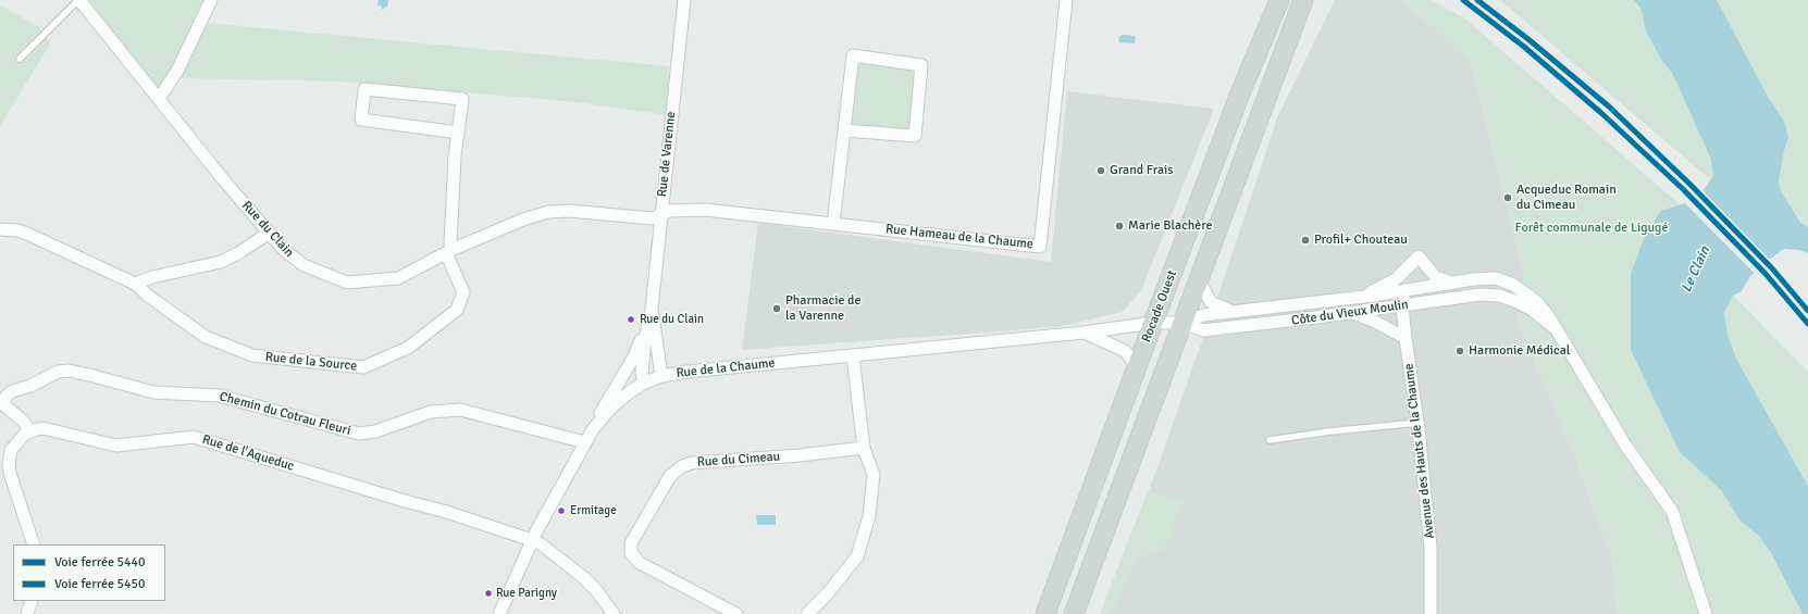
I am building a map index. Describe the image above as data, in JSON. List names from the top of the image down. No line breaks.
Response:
{"streets":{"main road":["Rocade Ouest"],"street":["Rue de Varenne","Rue du Clain","Rue Hameau de la Chaume","Côte du Vieux Moulin","Rue de la Source","Rue de la Chaume","Chemin du Cotrau Fleuri","Avenue des Hauts de la Chaume","Rue de l'Aqueduc","Rue du Cimeau"]},"crossings":[["Rue de Varenne","Rue du Clain"],["Rue de Varenne","Rue Hameau de la Chaume"],["Rue de Varenne","Rue de la Chaume"],["Rue du Clain","Rue Hameau de la Chaume"],["Rue du Clain","Rue de la Source"],["Rocade Ouest","Côte du Vieux Moulin"],["Rocade Ouest","Rue de la Chaume"],["Côte du Vieux Moulin","Rue de la Chaume"],["Côte du Vieux Moulin","Avenue des Hauts de la Chaume"],["Rue de la Chaume","Chemin du Cotrau Fleuri"],["Rue de la Chaume","Rue de l'Aqueduc"],["Chemin du Cotrau Fleuri","Rue de l'Aqueduc"]],"water":["Le Clain"],"parks":["Forêt communale de Ligugé"],"places":["Grand Frais","Acqueduc Romain du Cimeau","Marie Blachère","Profil+ Chouteau","Pharmacie de la Varenne","Rue du Clain","Harmonie Médical","Ermitage","Rue Parigny"],"lines":["rail line 5440","rail line 5450"],"legend":["Voie ferrée 5440","Voie ferrée 5450"]}
